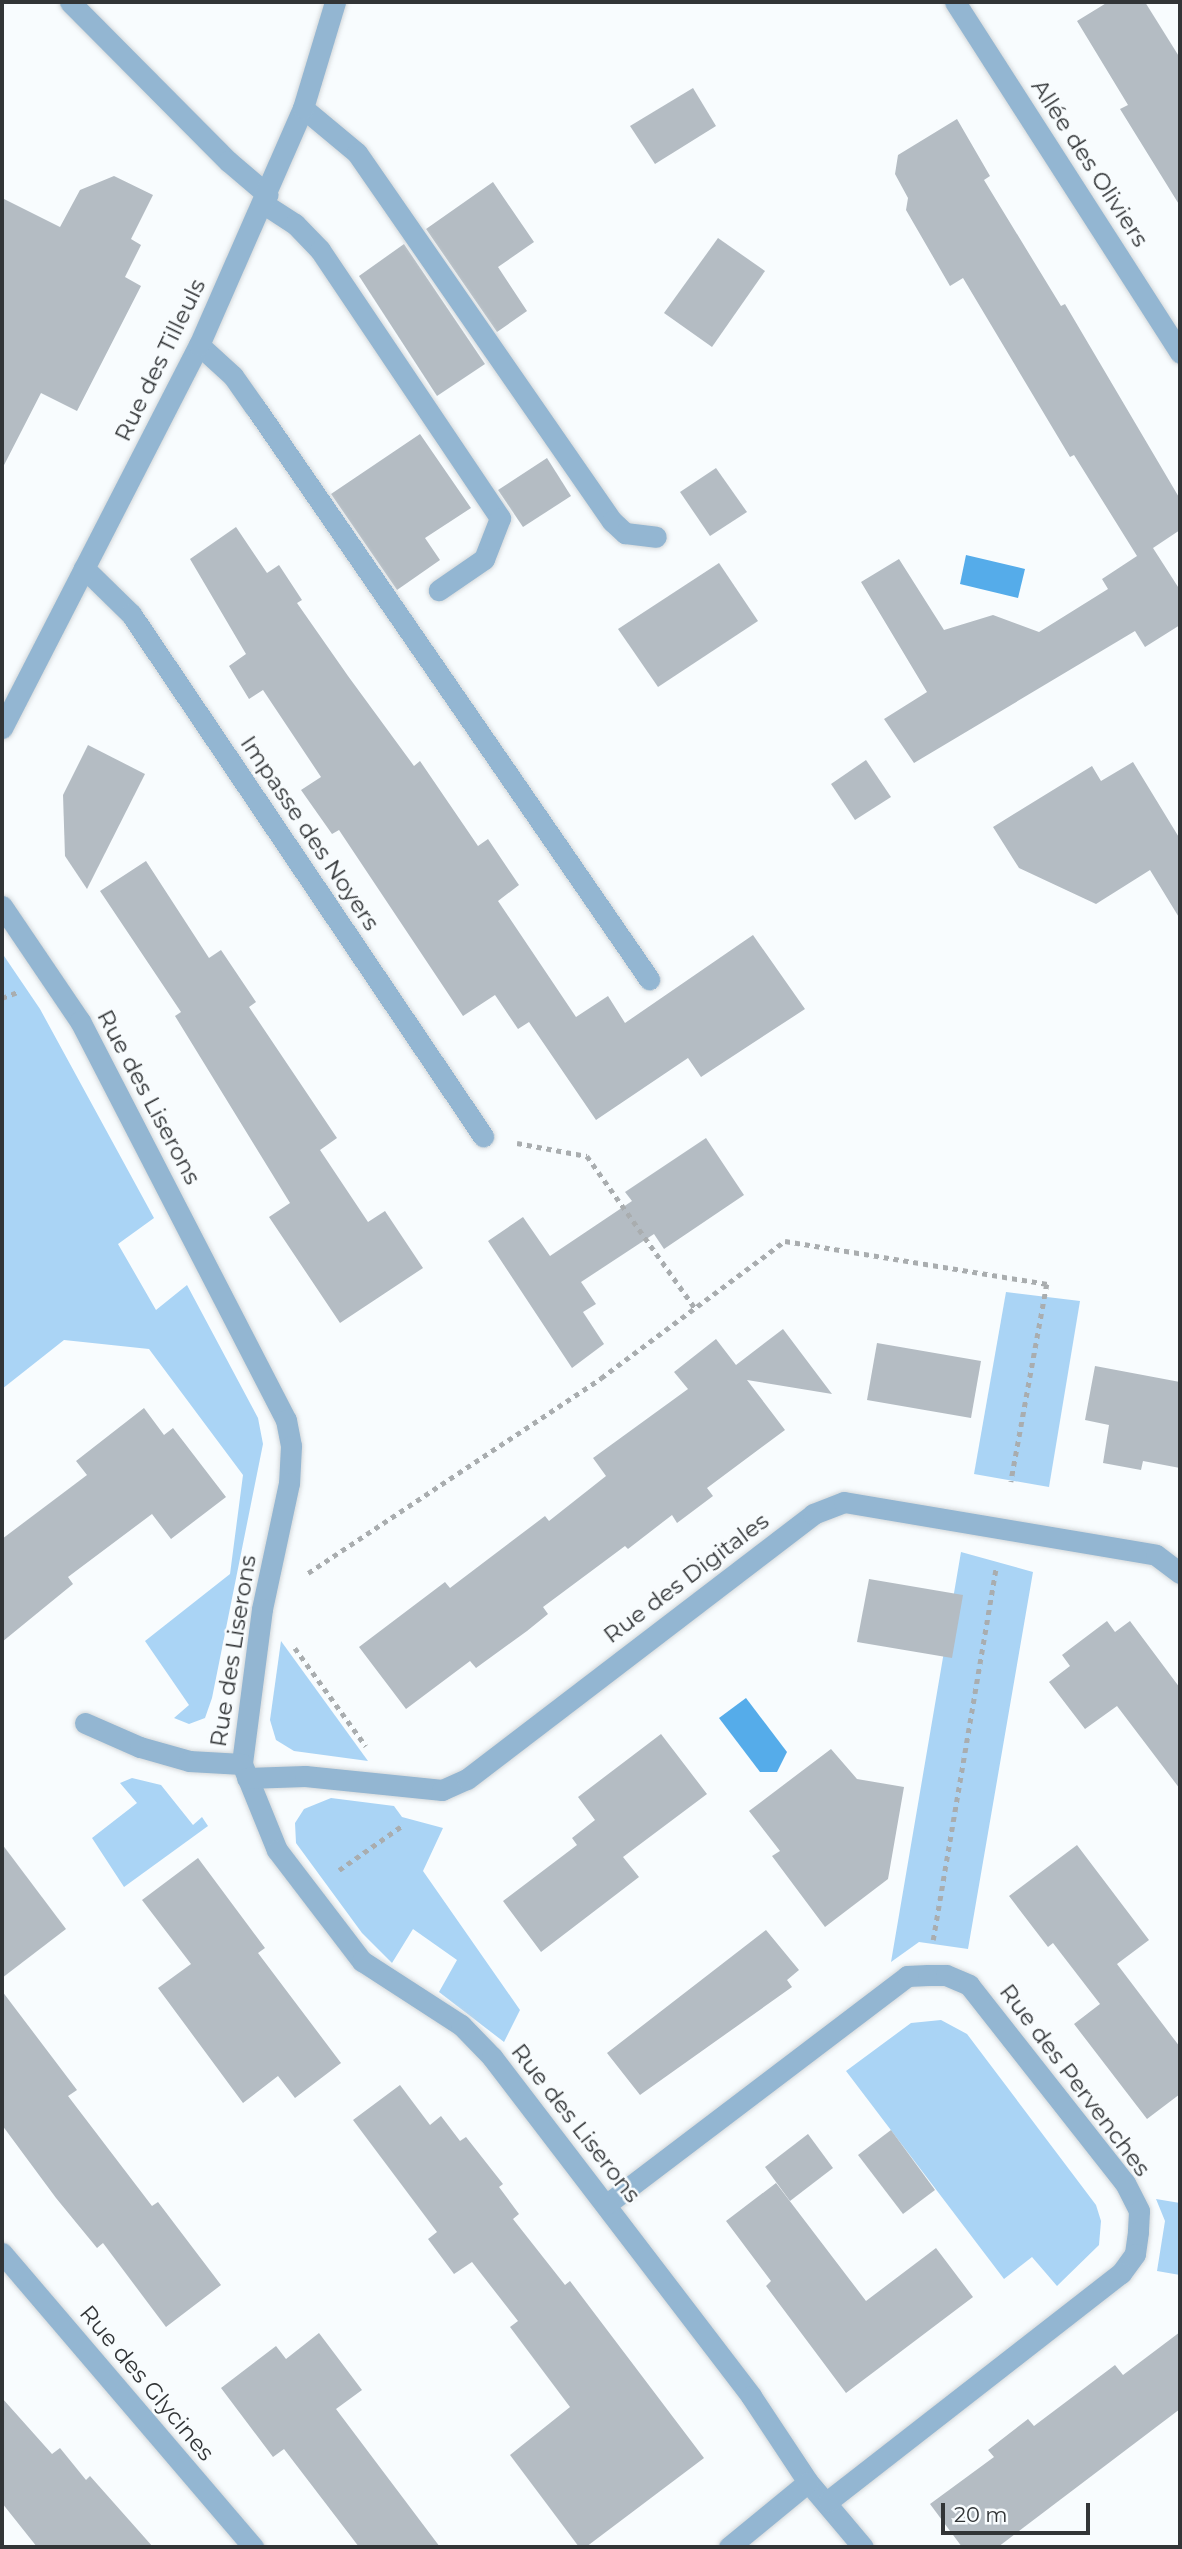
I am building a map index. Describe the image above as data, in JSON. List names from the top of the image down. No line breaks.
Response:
{"streets":{"street":["Allée des Oliviers","Rue des Tilleuls","Impasse des Noyers","Rue des Liserons","Rue des Digitales","Rue des Pervenches","Rue des Glycines"]},"crossings":[["Rue des Tilleuls","Impasse des Noyers"],["Rue des Liserons","Rue des Digitales"],["Rue des Liserons","Rue des Pervenches"]],"scale_bar":"20 m"}
